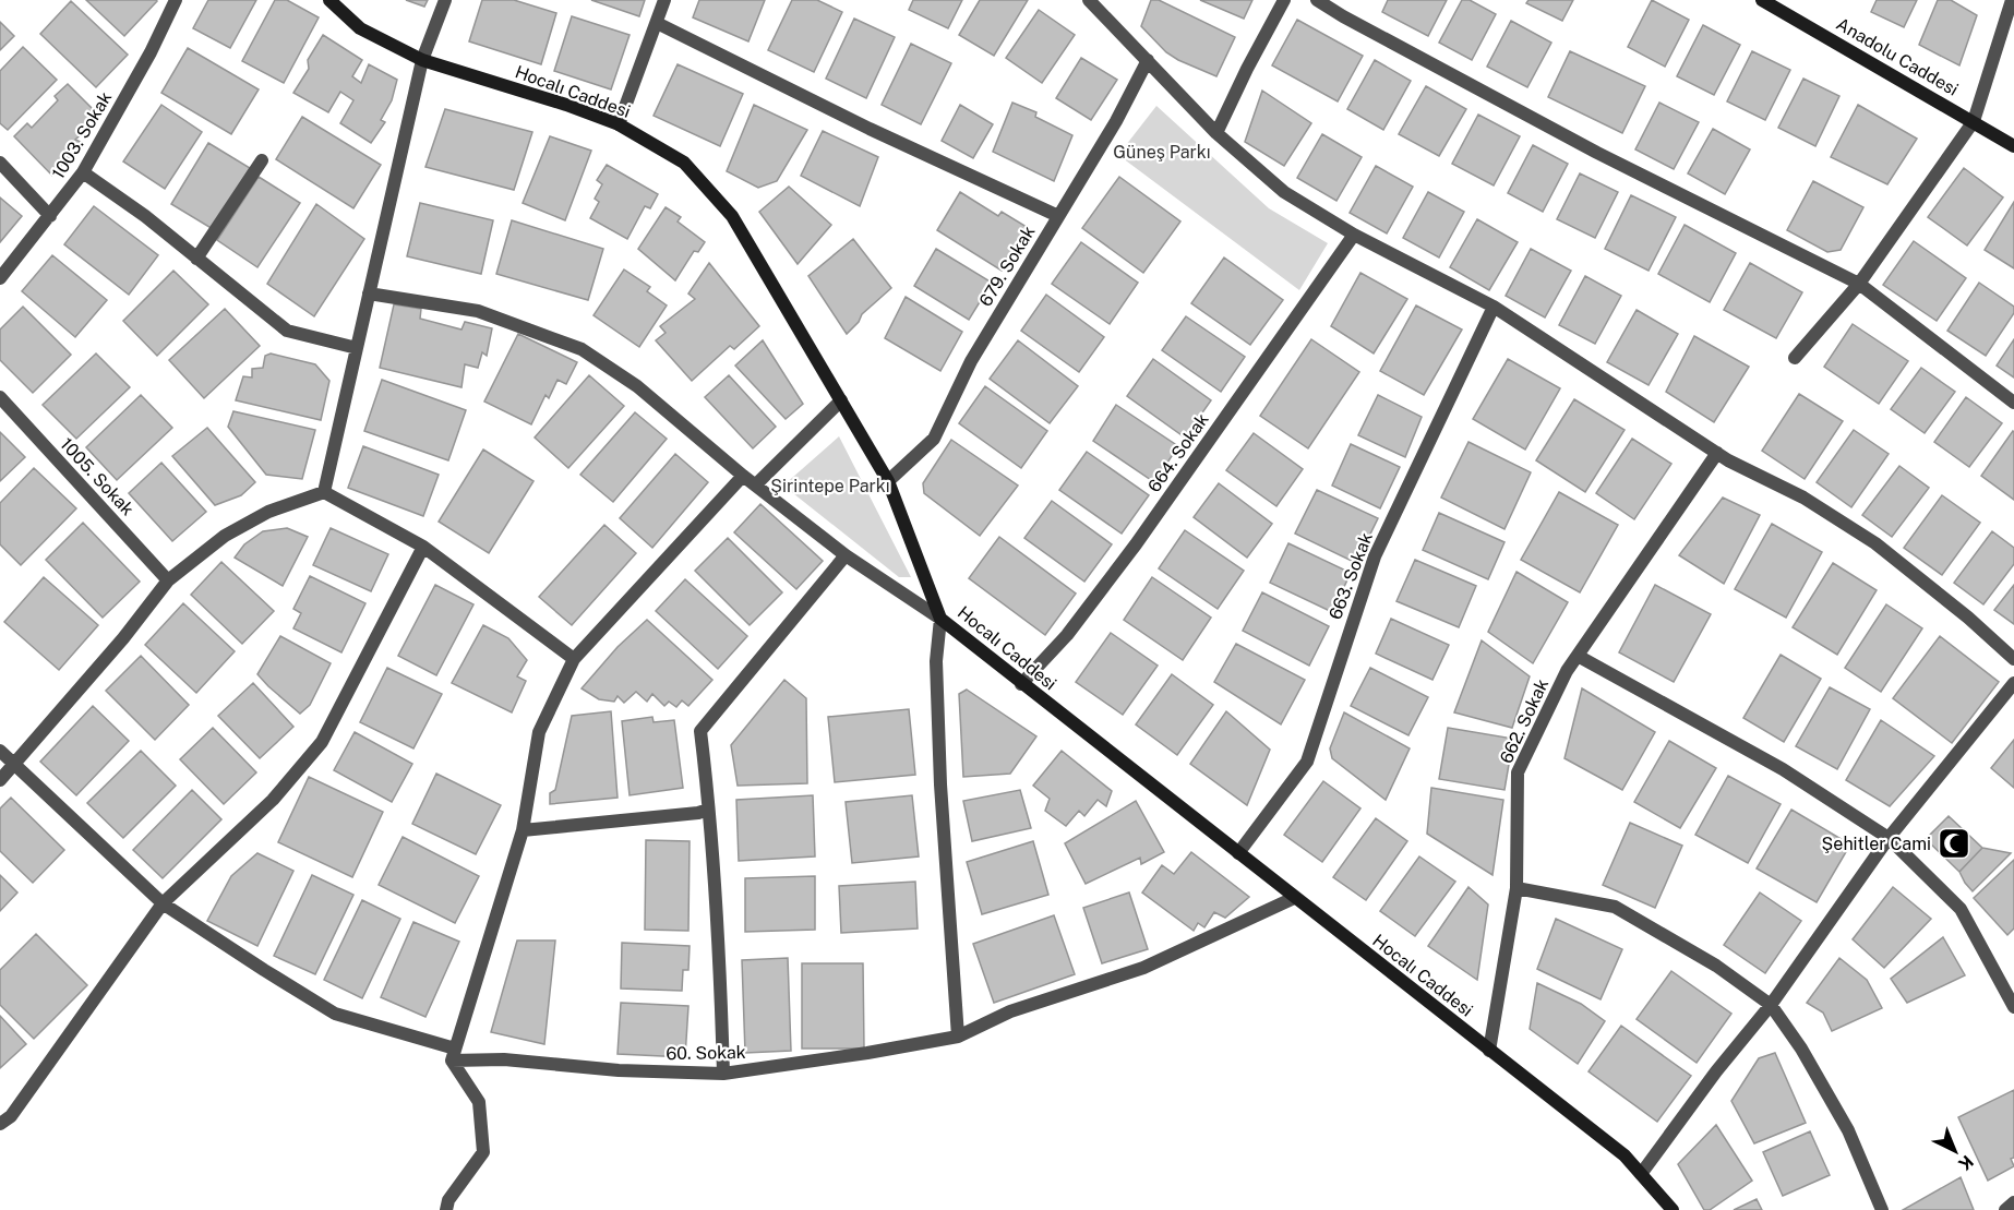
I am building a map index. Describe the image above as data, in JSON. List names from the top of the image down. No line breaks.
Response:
{"streets":{"street":["Anadolu Caddesi","Hocalı Caddesi","1003. Sokak","679. Sokak","664. Sokak","1005. Sokak","663. Sokak","662. Sokak","60. Sokak"]},"crossings":[["Hocalı Caddesi","679. Sokak"],["Hocalı Caddesi","664. Sokak"],["Hocalı Caddesi","663. Sokak"],["Hocalı Caddesi","662. Sokak"],["Hocalı Caddesi","60. Sokak"]],"parks":["Güneş Parkı","Şirintepe Parkı"],"places":{"mosque":["Şehitler Cami"]},"north":"bottom right"}
